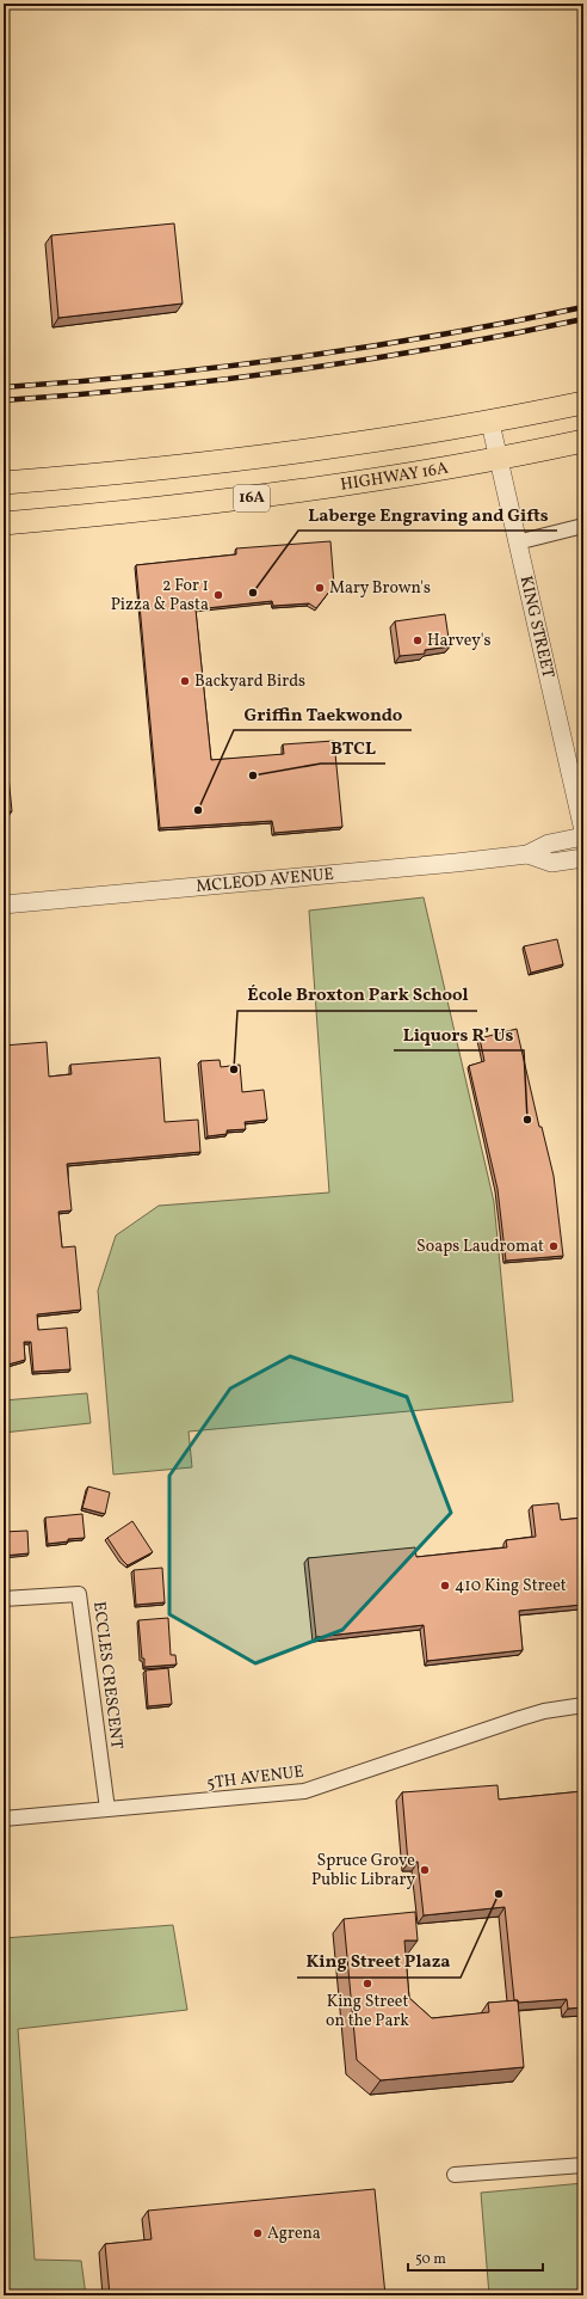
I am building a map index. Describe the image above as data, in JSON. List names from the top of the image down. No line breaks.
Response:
{"streets":{"main road":["HIGHWAY 16A","16A"],"street":["KING STREET","MCLEOD AVENUE","ECCLES CRESCENT","5TH AVENUE"]},"crossings":[["HIGHWAY 16A","KING STREET"],["16A","KING STREET"],["ECCLES CRESCENT","5TH AVENUE"]],"places":["Mary Brown's","Laberge Engraving and Gifts","2 For 1 Pizza & Pasta","Harvey's","Backyard Birds","BTCL","Griffin Taekwondo","École Broxton Park School","Liquors R’ Us","Soaps Laudromat","410 King Street","Spruce Grove Public Library","King Street Plaza","King Street on the Park","Agrena"],"scale_bar":"50 m"}
